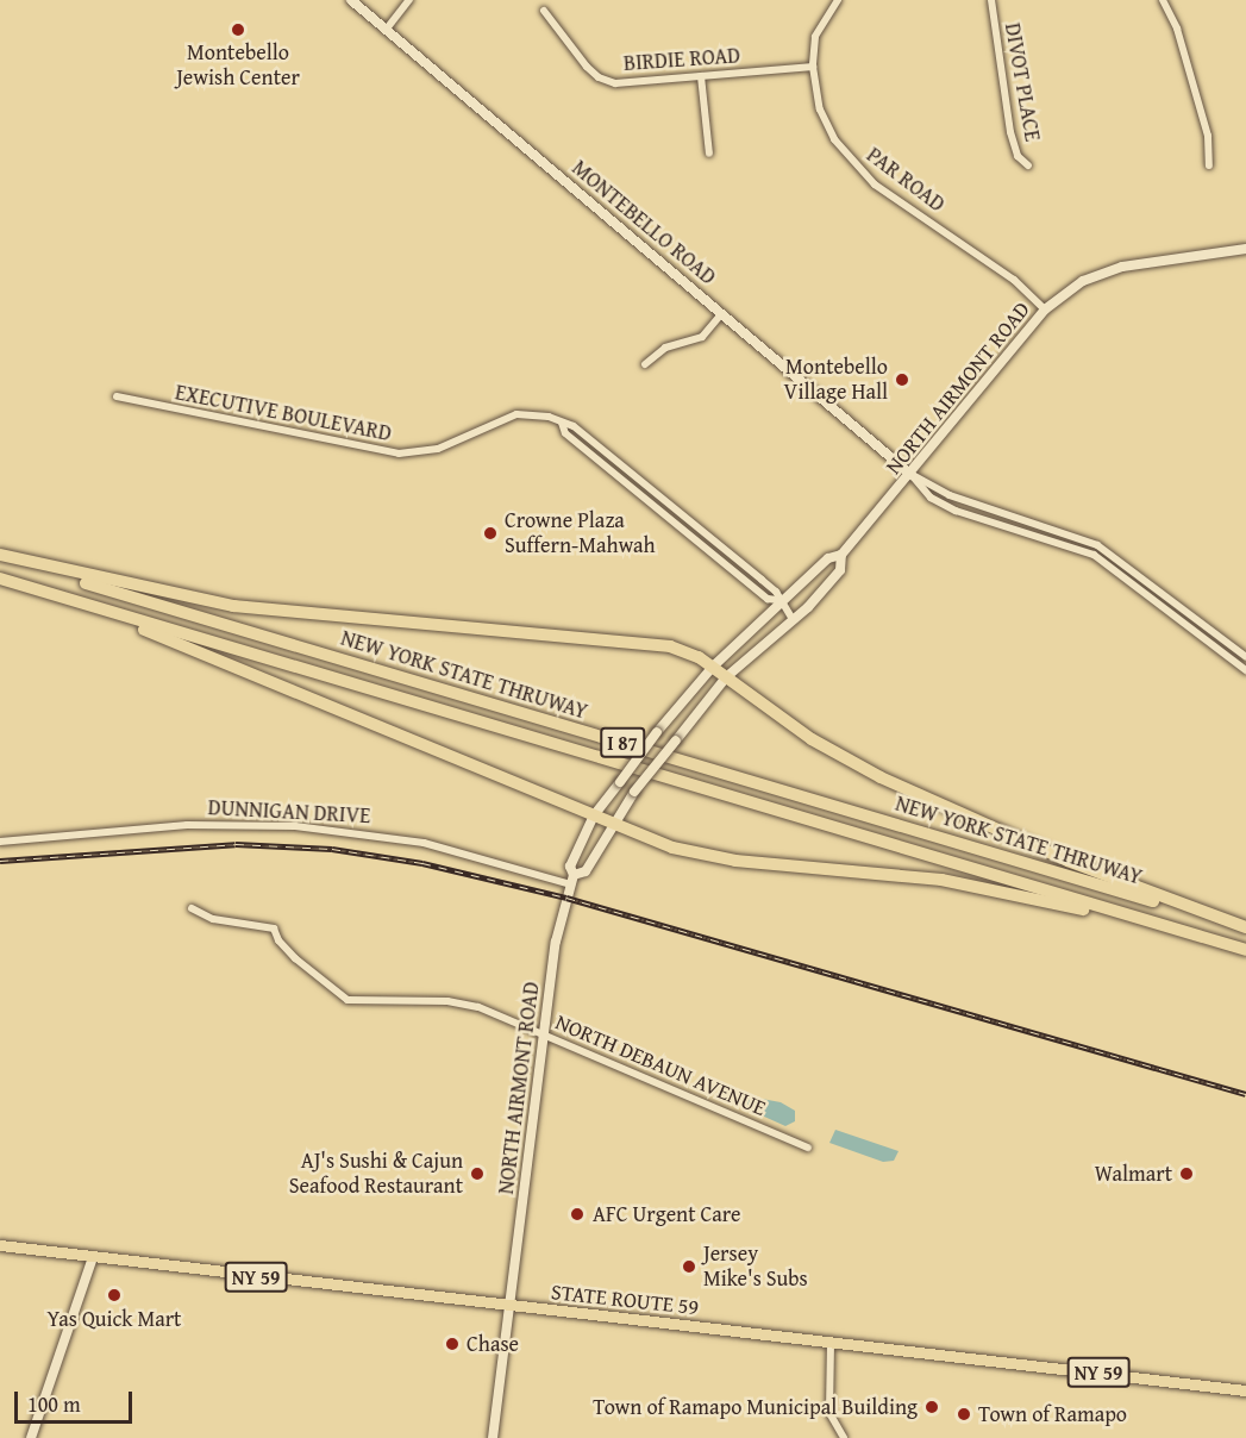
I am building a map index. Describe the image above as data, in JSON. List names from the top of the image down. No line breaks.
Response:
{"streets":{"highway":["NEW YORK STATE THRUWAY","I 87"],"main road":["NY 59","STATE ROUTE 59"],"street":["BIRDIE ROAD","DIVOT PLACE","PAR ROAD","MONTEBELLO ROAD","NORTH AIRMONT ROAD","EXECUTIVE BOULEVARD","DUNNIGAN DRIVE","NORTH DEBAUN AVENUE"]},"crossings":[["BIRDIE ROAD","PAR ROAD"],["PAR ROAD","NORTH AIRMONT ROAD"],["MONTEBELLO ROAD","NORTH AIRMONT ROAD"],["NORTH AIRMONT ROAD","EXECUTIVE BOULEVARD"],["NORTH AIRMONT ROAD","DUNNIGAN DRIVE"],["NORTH AIRMONT ROAD","NORTH DEBAUN AVENUE"],["NORTH AIRMONT ROAD","STATE ROUTE 59"]],"places":["Montebello Jewish Center","Montebello Village Hall","Crowne Plaza Suffern-Mahwah","AJ's Sushi & Cajun Seafood Restaurant","Walmart","AFC Urgent Care","Jersey Mike's Subs","Yas Quick Mart","Chase","Town of Ramapo Municipal Building","Town of Ramapo"],"scale_bar":"100 m"}
